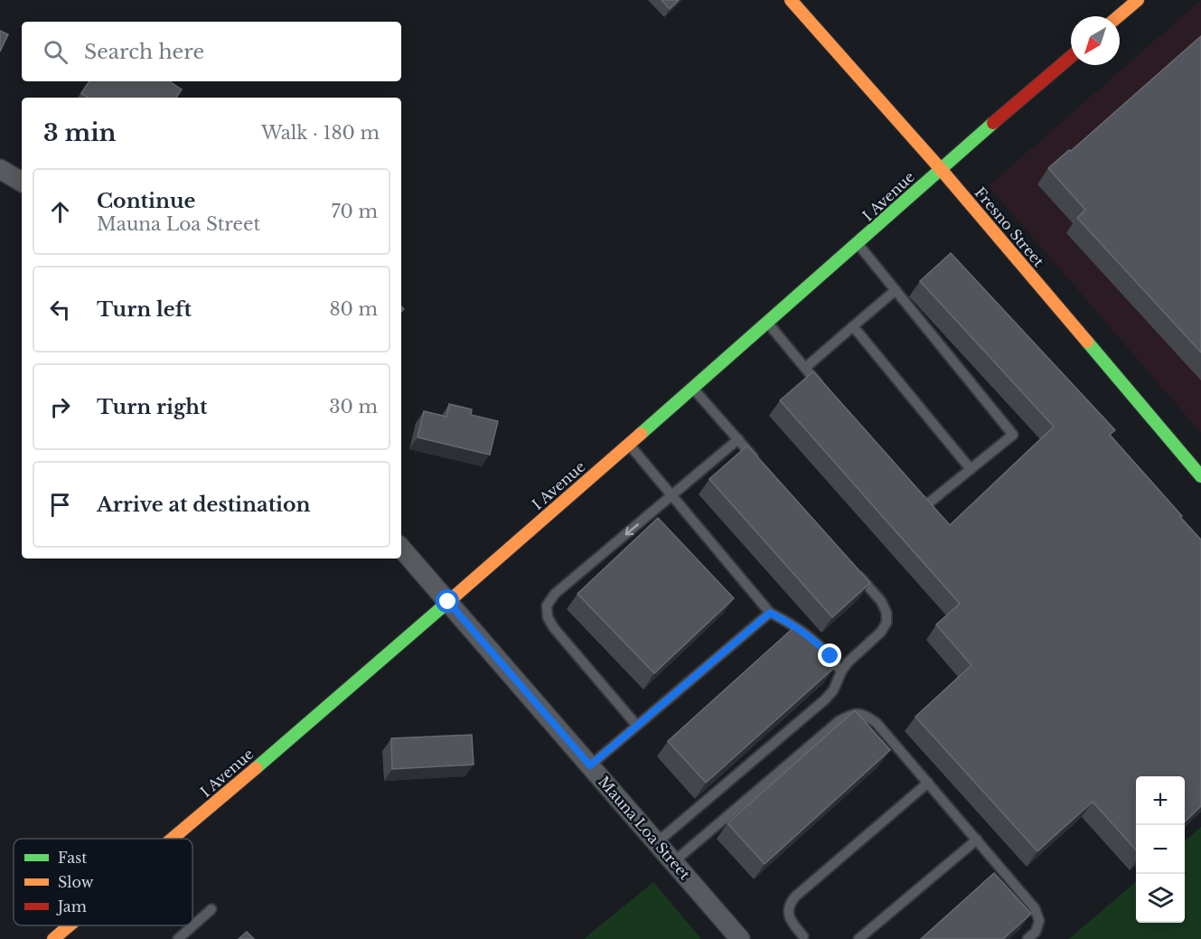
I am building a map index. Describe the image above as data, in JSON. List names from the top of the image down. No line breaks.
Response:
{"streets":{"main road":["I Avenue","Fresno Street"],"street":["Mauna Loa Street"]},"crossings":[["I Avenue","Fresno Street"],["I Avenue","Mauna Loa Street"]],"legend":["Fast","Slow","Jam"],"north":"bottom left","page":{"search":"Search here","heading":["3 min","Walk · 180 m"],"list":[["Continue","Mauna Loa Street","70 m"],["Turn left","80 m"],["Turn right","30 m"],"Arrive at destination"],"map_buttons":["+","−"]}}
